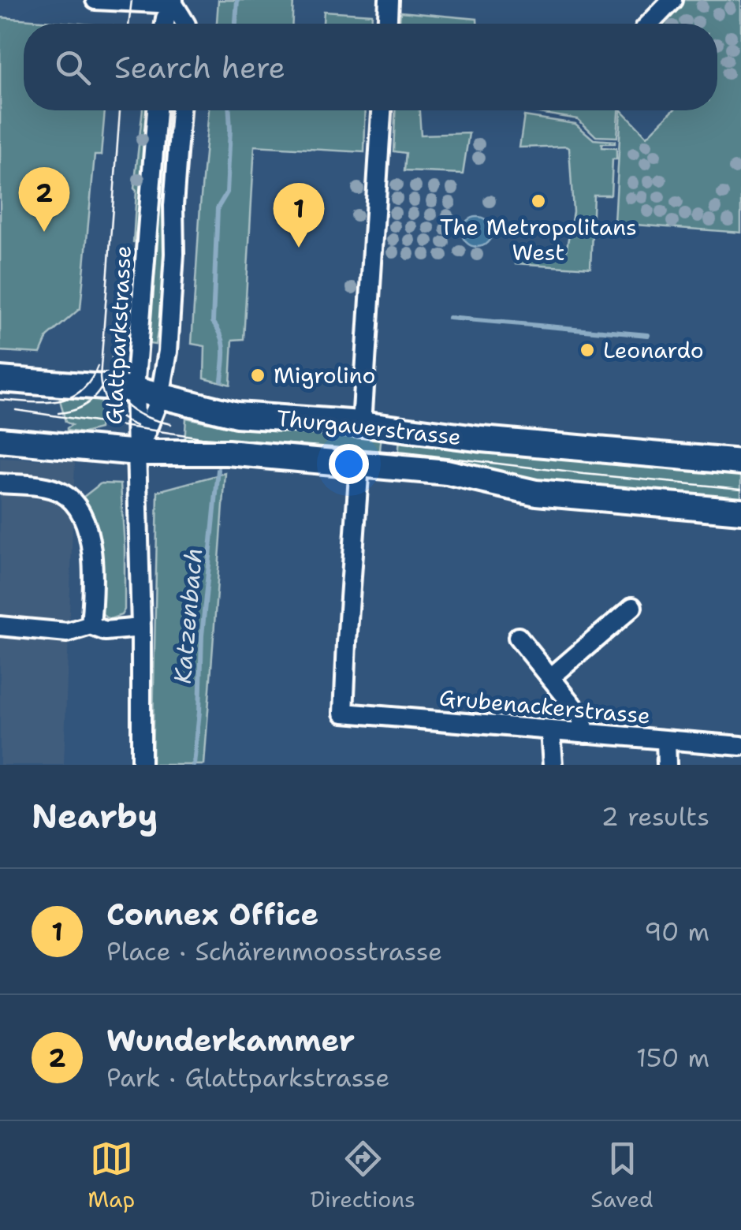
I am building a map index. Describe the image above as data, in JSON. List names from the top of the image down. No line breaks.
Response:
{"streets":{"main road":["Thurgauerstrasse"],"street":["Glattparkstrasse","Grubenackerstrasse"]},"crossings":[["Glattparkstrasse","Thurgauerstrasse"],["Thurgauerstrasse","Grubenackerstrasse"]],"water":["Katzenbach"],"places":["The Metropolitans West","Leonardo","Migrolino"],"page":{"search":"Search here","pins":["2","1"],"heading":["Nearby","2 results"],"list":[{"mark":"1","name":"Connex Office","note":"Place · Schärenmoosstrasse","value":"90 m"},{"mark":"2","name":"Wunderkammer","note":"Park · Glattparkstrasse","value":"150 m"}],"nav":["Map","Directions","Saved"]}}
